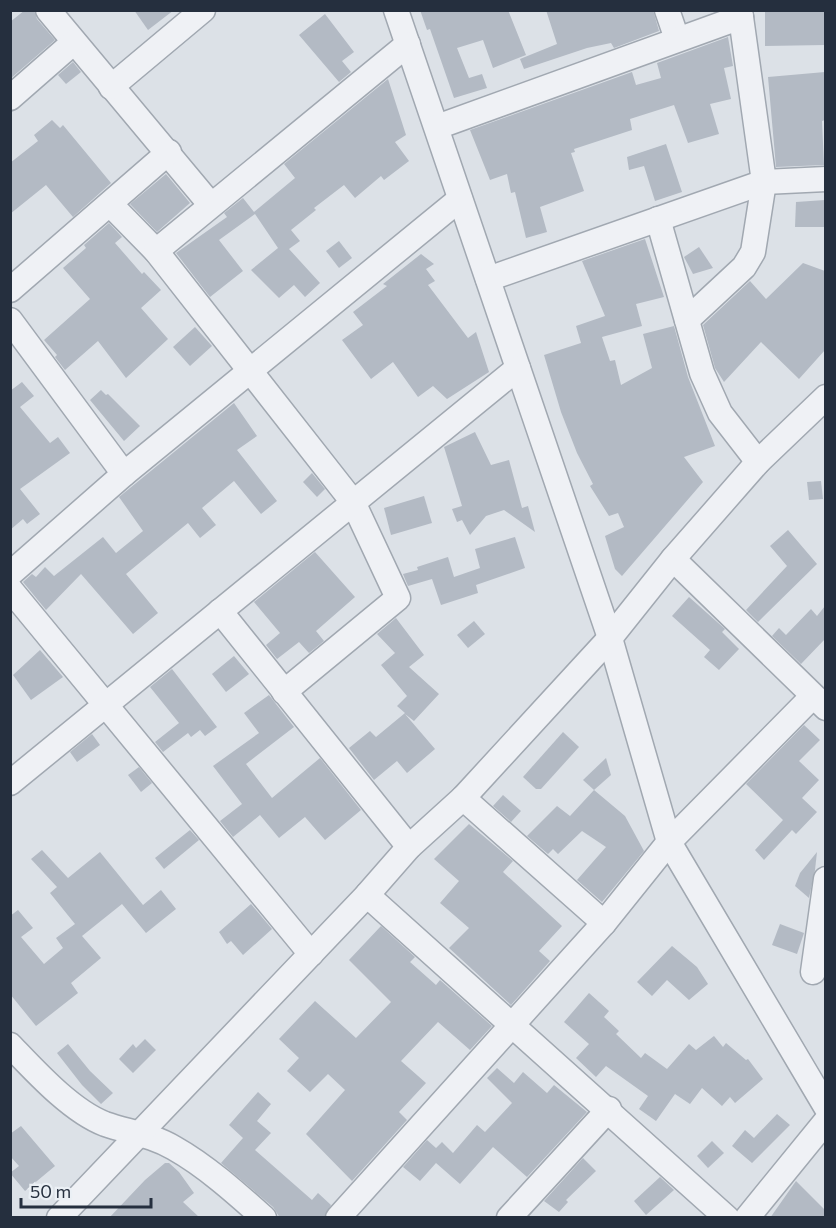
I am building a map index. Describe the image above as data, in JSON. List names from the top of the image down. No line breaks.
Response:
{"scale_bar":"50 m"}
